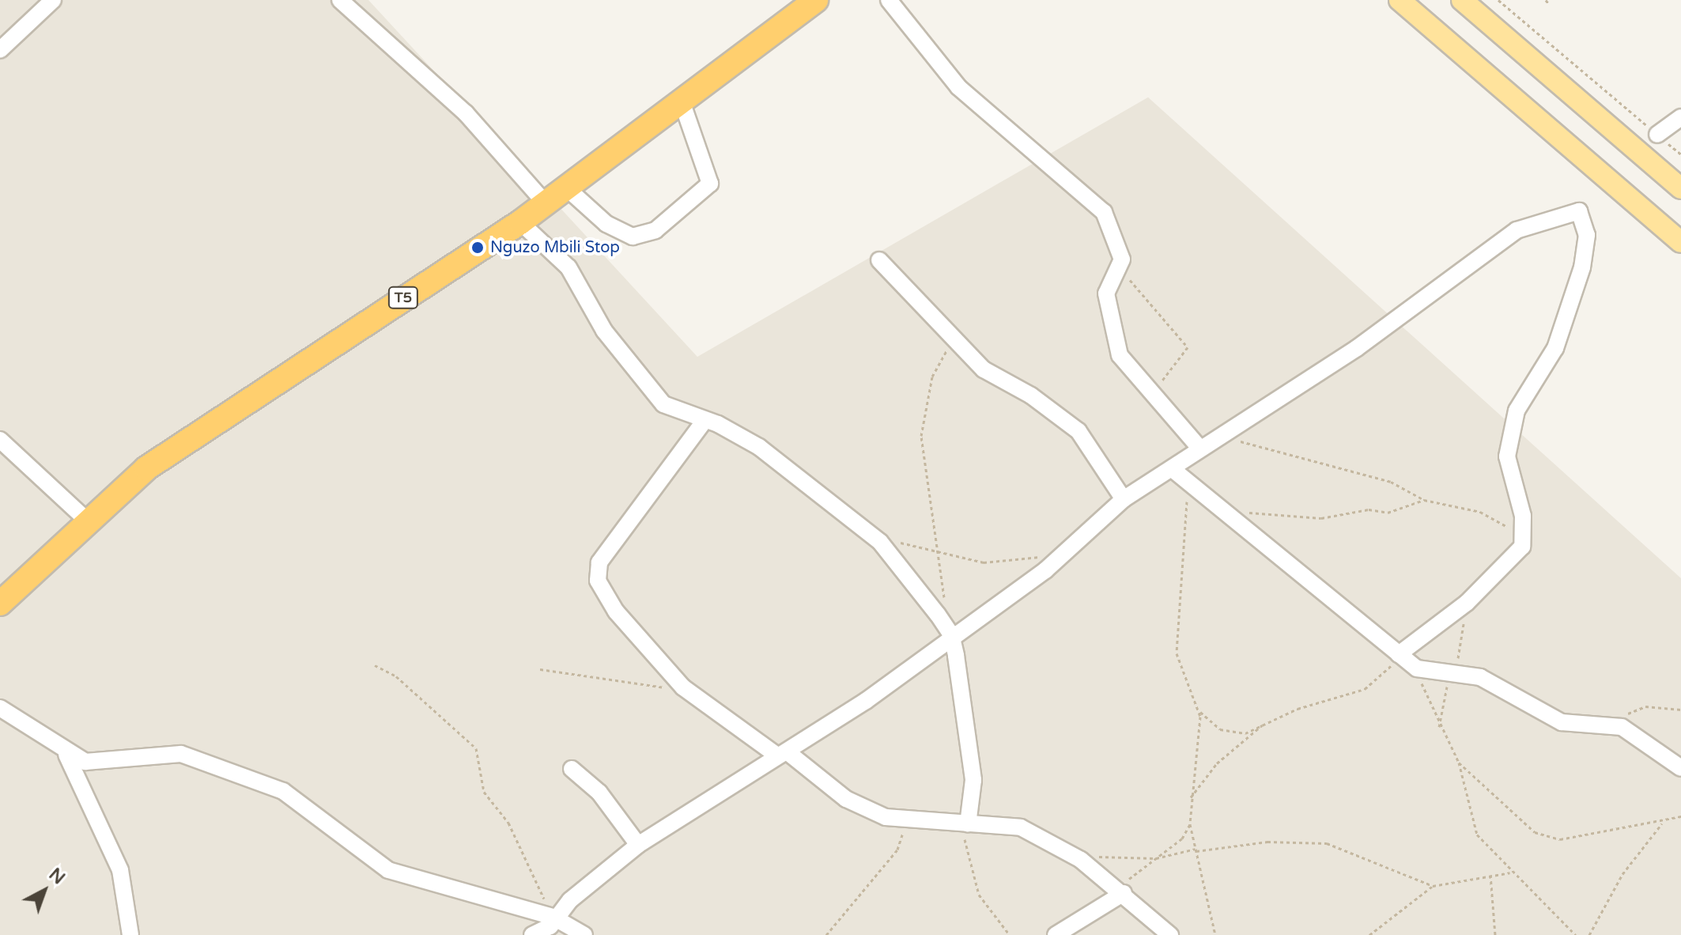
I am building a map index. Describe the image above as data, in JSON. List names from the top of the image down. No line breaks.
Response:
{"streets":{"highway":["T5"]},"places":["Nguzo Mbili Stop"],"north":"top right"}
